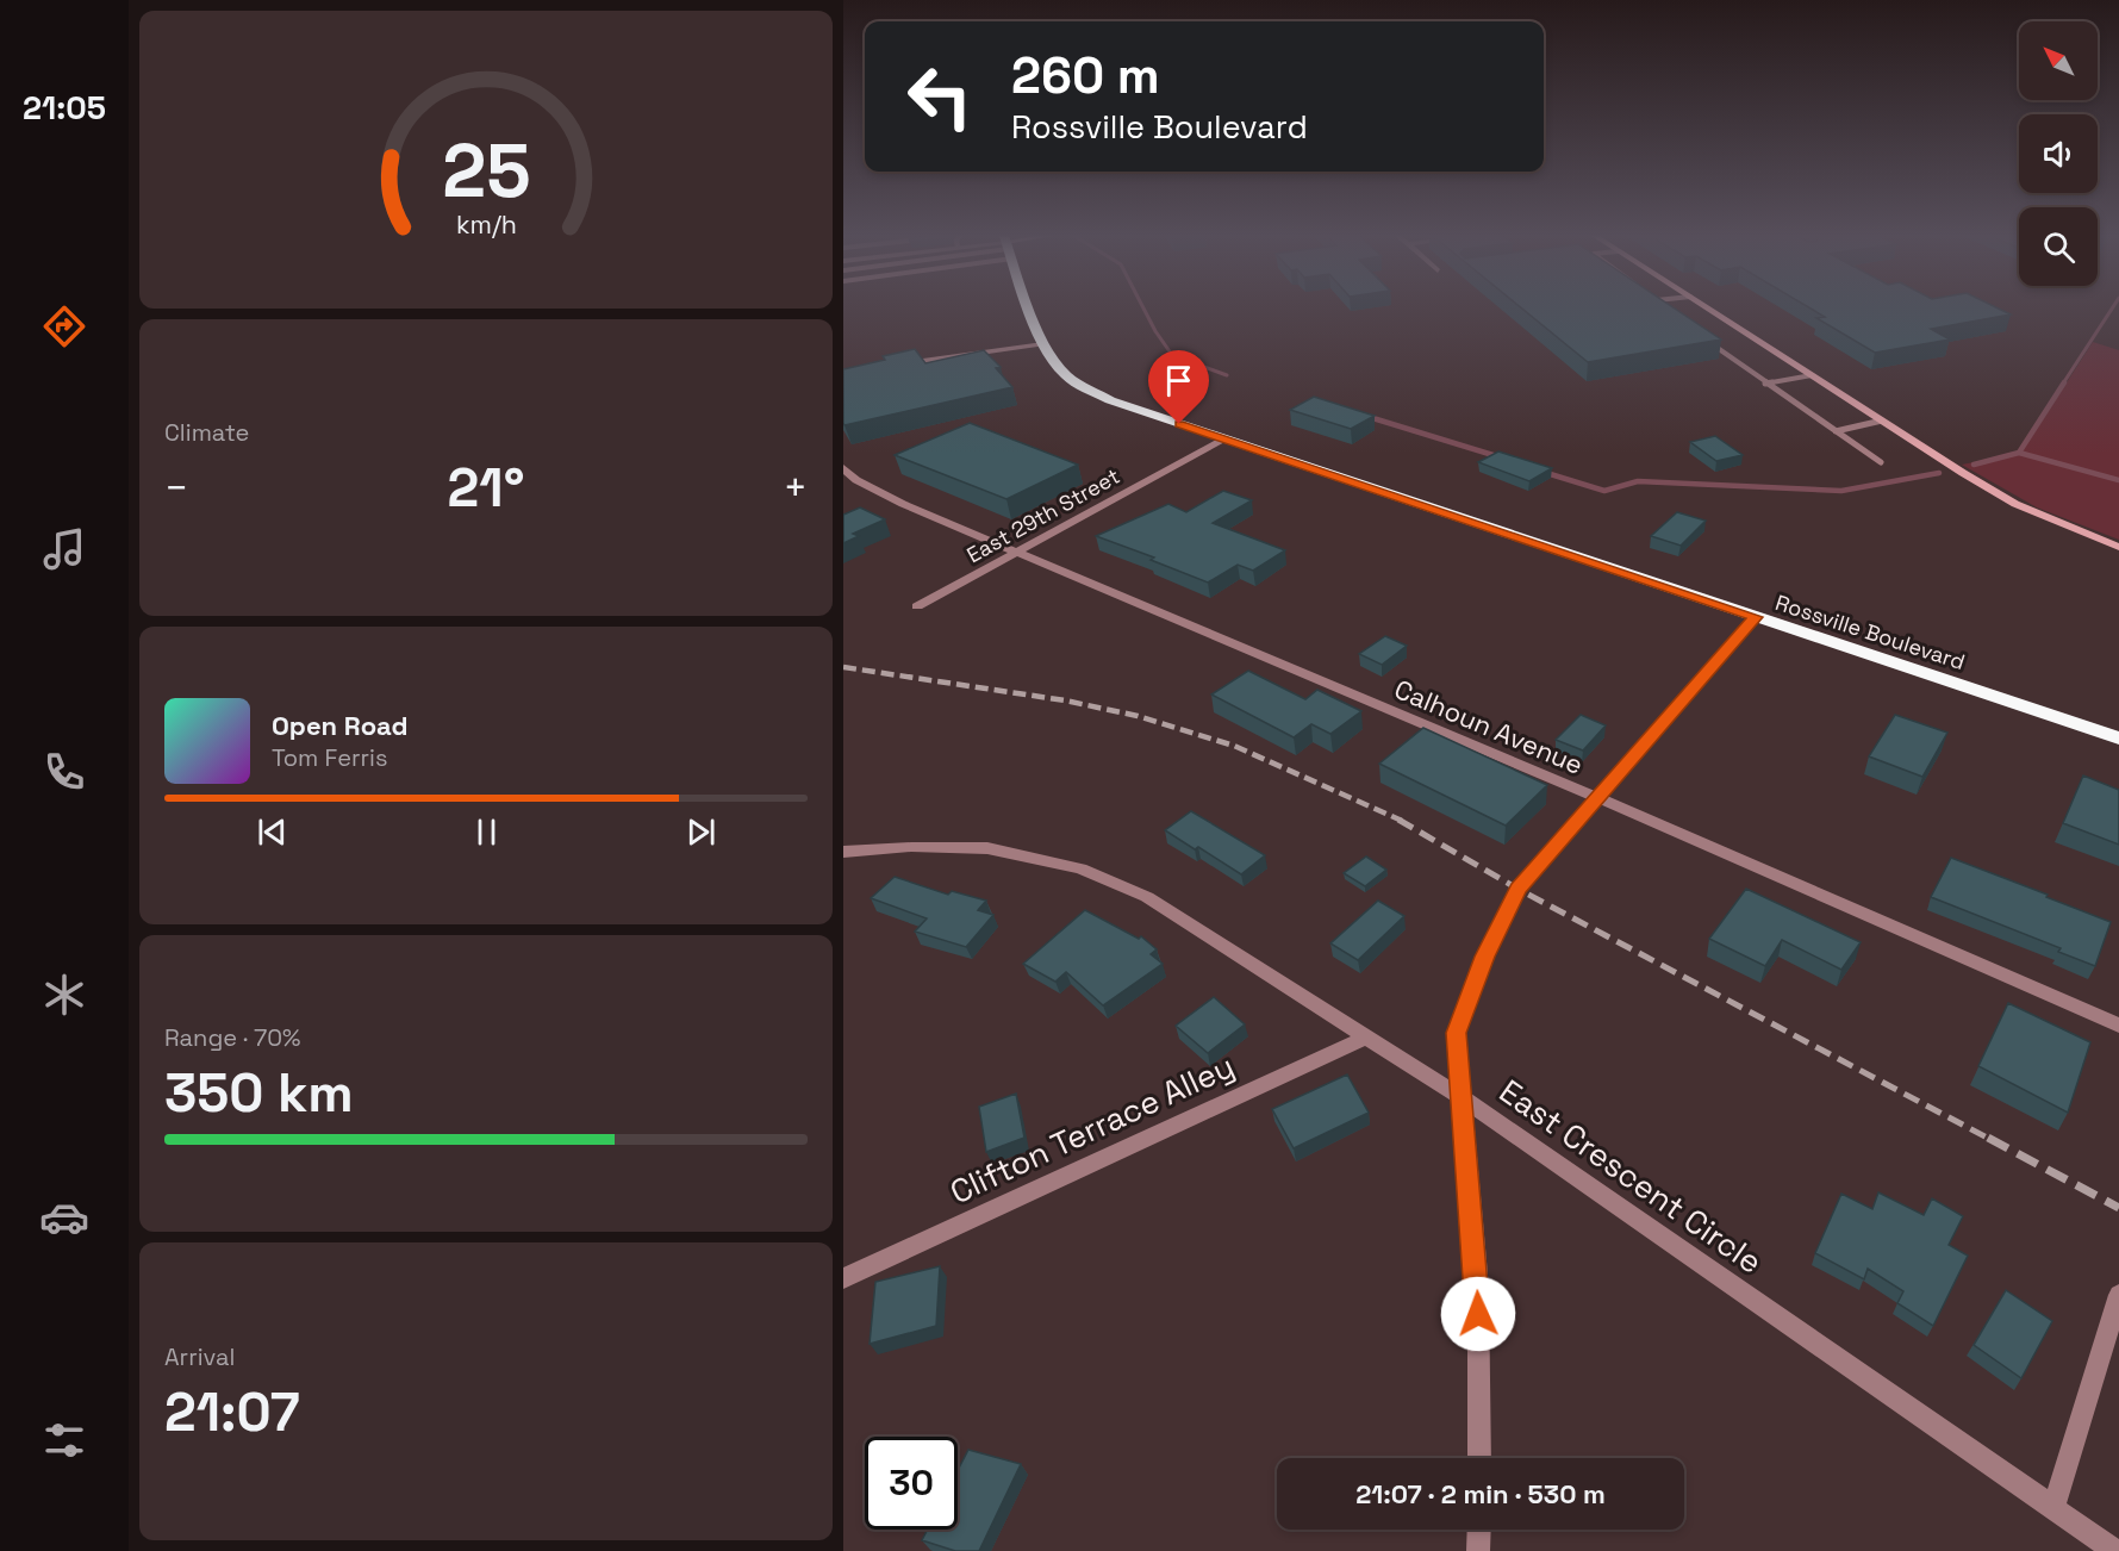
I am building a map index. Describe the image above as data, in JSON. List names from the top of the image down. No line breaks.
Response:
{"streets":{"highway":["Rossville Boulevard"],"street":["East 29th Street","Calhoun Avenue","Clifton Terrace Alley","East Crescent Circle"]},"crossings":[["East 29th Street","Rossville Boulevard"],["East 29th Street","Calhoun Avenue"],["Clifton Terrace Alley","East Crescent Circle"]],"north":"top left","page":{"tabs":"21:05","turn":["260 m","Rossville Boulevard"],"tile":["Climate",["Range · 70%","350 km"],["Arrival","21:07"]],"heat":["−","21°","+"],"song":["Open Road","Tom Ferris"],"limit":"30","trip":"21:07 · 2 min · 530 m","gauge":["25","km/h"]}}
